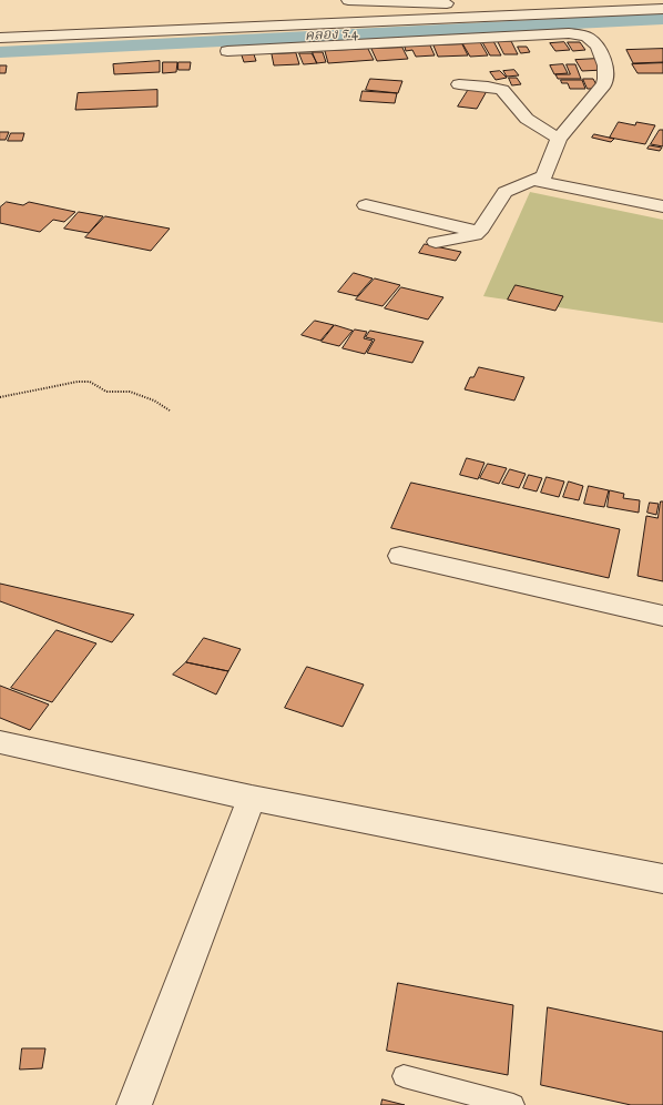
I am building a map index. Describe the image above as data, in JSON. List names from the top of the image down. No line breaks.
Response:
{"water":["คลอง ร.4"]}
